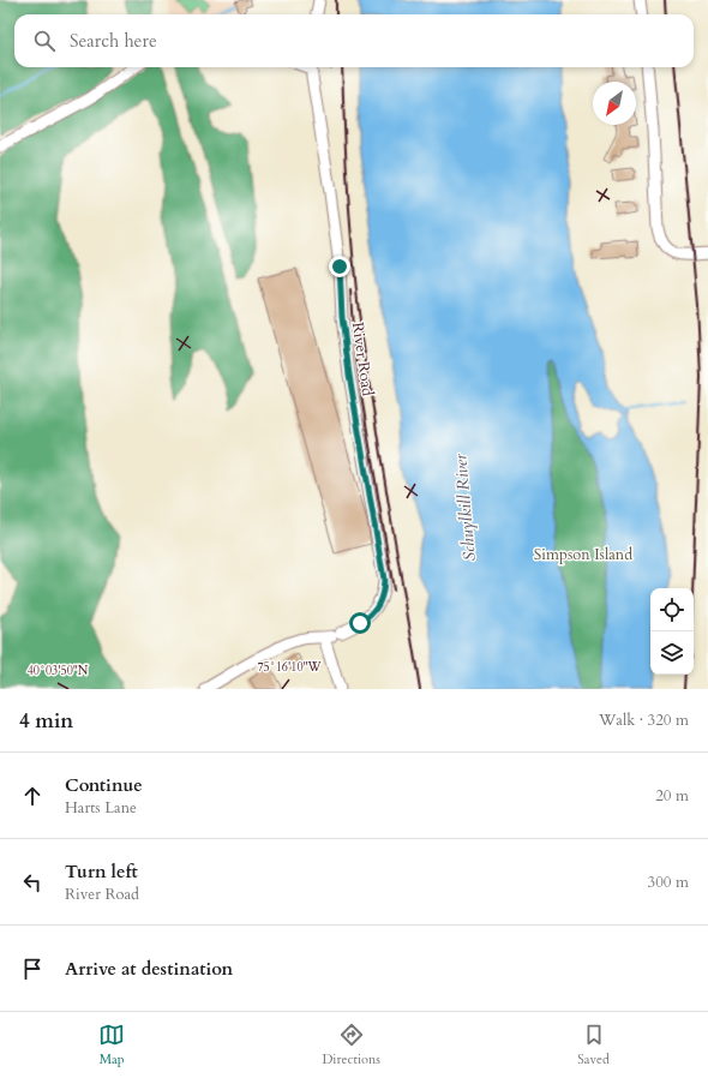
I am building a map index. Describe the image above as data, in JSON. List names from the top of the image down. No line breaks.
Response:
{"streets":{"street":["River Road"]},"water":["Schuylkill River"],"parks":["Simpson Island"],"north":"bottom left","page":{"search":"Search here","heading":["4 min","Walk · 320 m"],"list":[["Continue","Harts Lane","20 m"],["Turn left","River Road","300 m"],"Arrive at destination"],"nav":["Map","Directions","Saved"]},"coordinates":["75°16'10\"W","40°03'50\"N"]}
